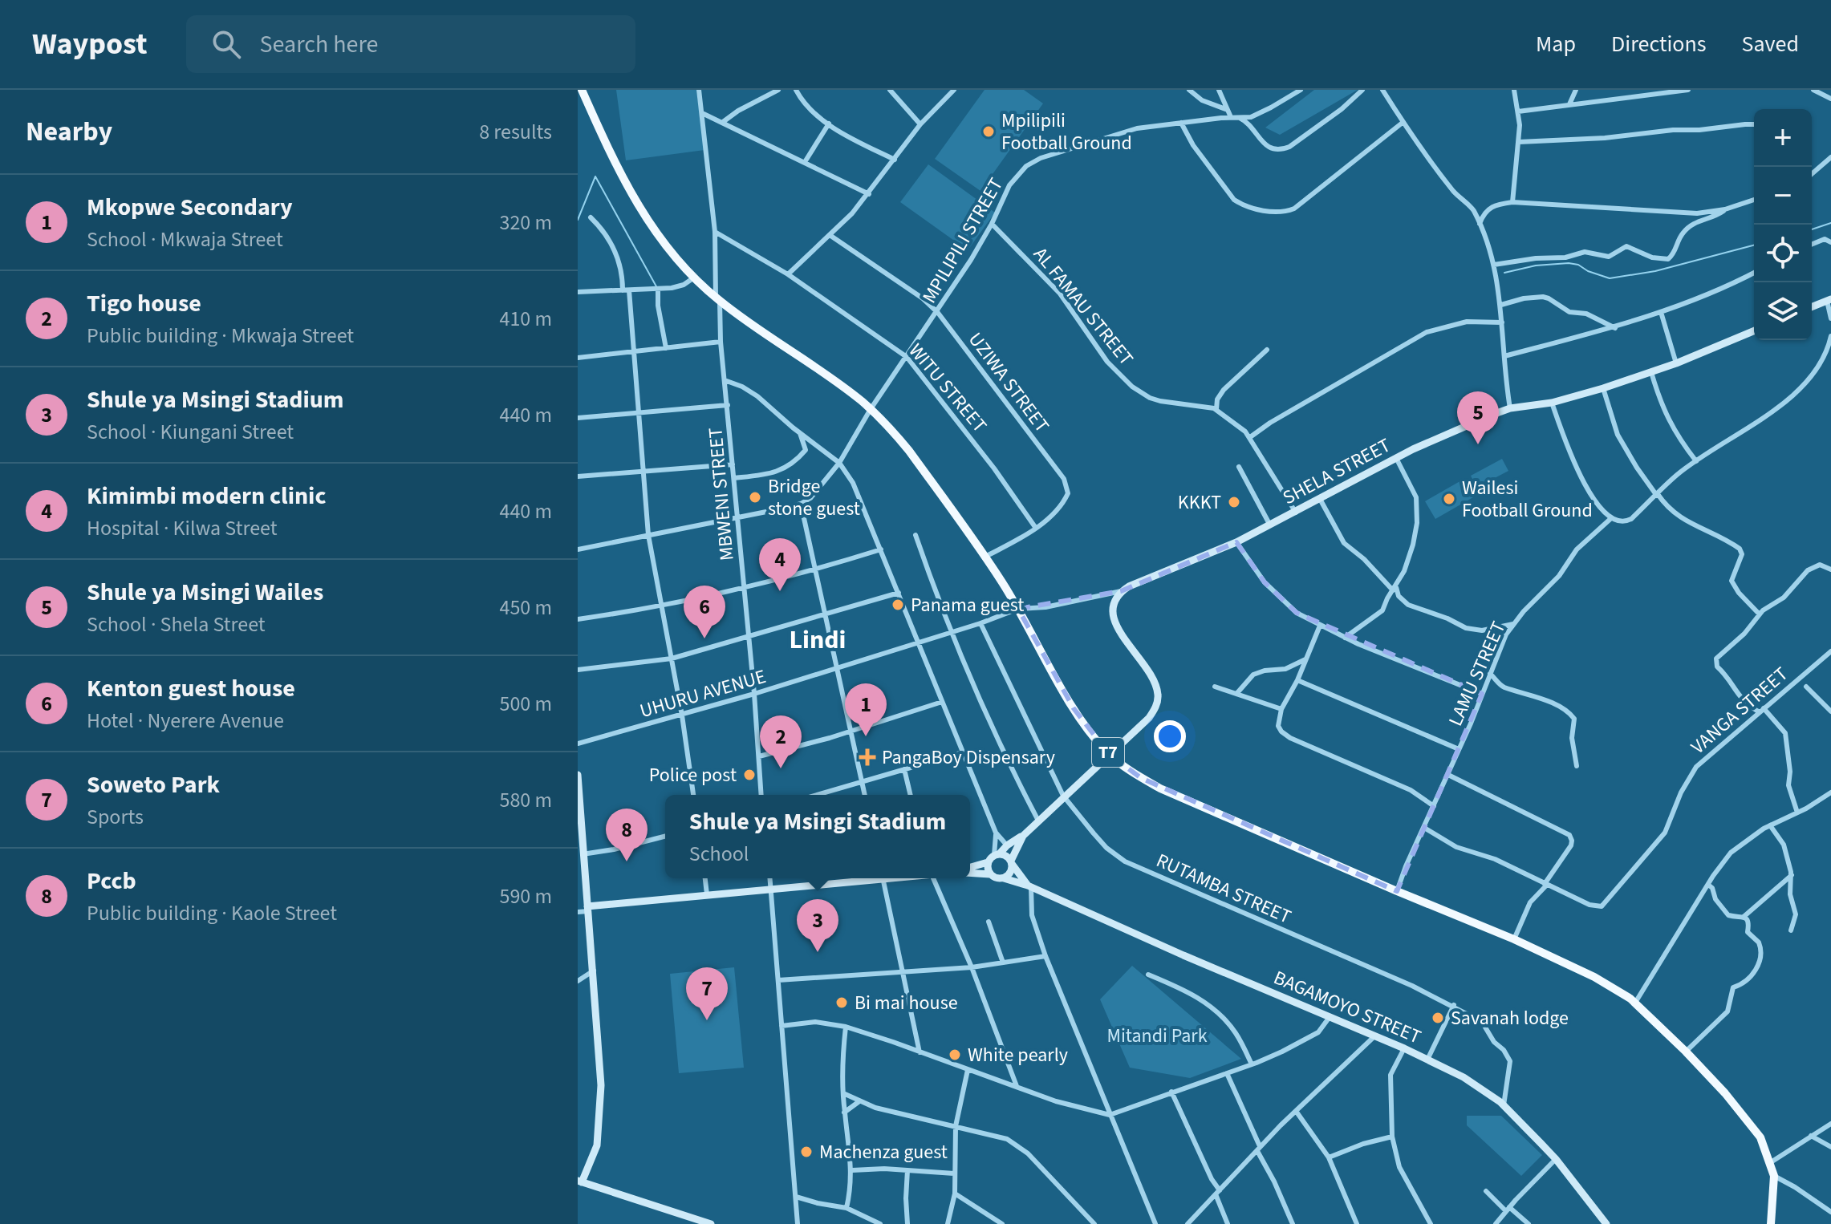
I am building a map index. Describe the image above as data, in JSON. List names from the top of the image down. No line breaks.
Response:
{"streets":{"highway":["T7"],"main road":["SHELA STREET","BAGAMOYO STREET"],"street":["MPILIPILI STREET","AL FAMAU STREET","UZIWA STREET","WITU STREET","MBWENI STREET","LAMU STREET","UHURU AVENUE","VANGA STREET","RUTAMBA STREET"]},"crossings":[["MPILIPILI STREET","AL FAMAU STREET"],["MPILIPILI STREET","UZIWA STREET"],["MPILIPILI STREET","WITU STREET"],["MPILIPILI STREET","T7"],["UZIWA STREET","WITU STREET"],["UZIWA STREET","T7"],["WITU STREET","MBWENI STREET"],["SHELA STREET","UHURU AVENUE"],["MBWENI STREET","UHURU AVENUE"],["MBWENI STREET","T7"],["LAMU STREET","VANGA STREET"],["LAMU STREET","T7"],["UHURU AVENUE","T7"],["UHURU AVENUE","RUTAMBA STREET"],["RUTAMBA STREET","BAGAMOYO STREET"]],"districts":["Lindi"],"parks":["Mitandi Park"],"places":{"other":["Mpilipili Football Ground","Bridge stone guest","Wailesi Football Ground","KKKT","Panama guest","Police post","Bi mai house","Savanah lodge","White pearly","Machenza guest"],"health":["PangaBoy Dispensary"]},"page":{"header":"Waypost","search":"Search here","nav":["Map","Directions","Saved"],"heading":["Nearby","8 results"],"map_buttons":["+","−"],"list":[{"mark":"1","name":"Mkopwe Secondary","note":"School · Mkwaja Street","value":"320 m"},{"mark":"2","name":"Tigo house","note":"Public building · Mkwaja Street","value":"410 m"},{"mark":"3","name":"Shule ya Msingi Stadium","note":"School · Kiungani Street","value":"440 m"},{"mark":"4","name":"Kimimbi modern clinic","note":"Hospital · Kilwa Street","value":"440 m"},{"mark":"5","name":"Shule ya Msingi Wailes","note":"School · Shela Street","value":"450 m"},{"mark":"6","name":"Kenton guest house","note":"Hotel · Nyerere Avenue","value":"500 m"},{"mark":"7","name":"Soweto Park","note":"Sports","value":"580 m"},{"mark":"8","name":"Pccb","note":"Public building · Kaole Street","value":"590 m"}],"pins":["5","4","6","1","2","8","3","7"],"popup":["Shule ya Msingi Stadium","School"]}}
